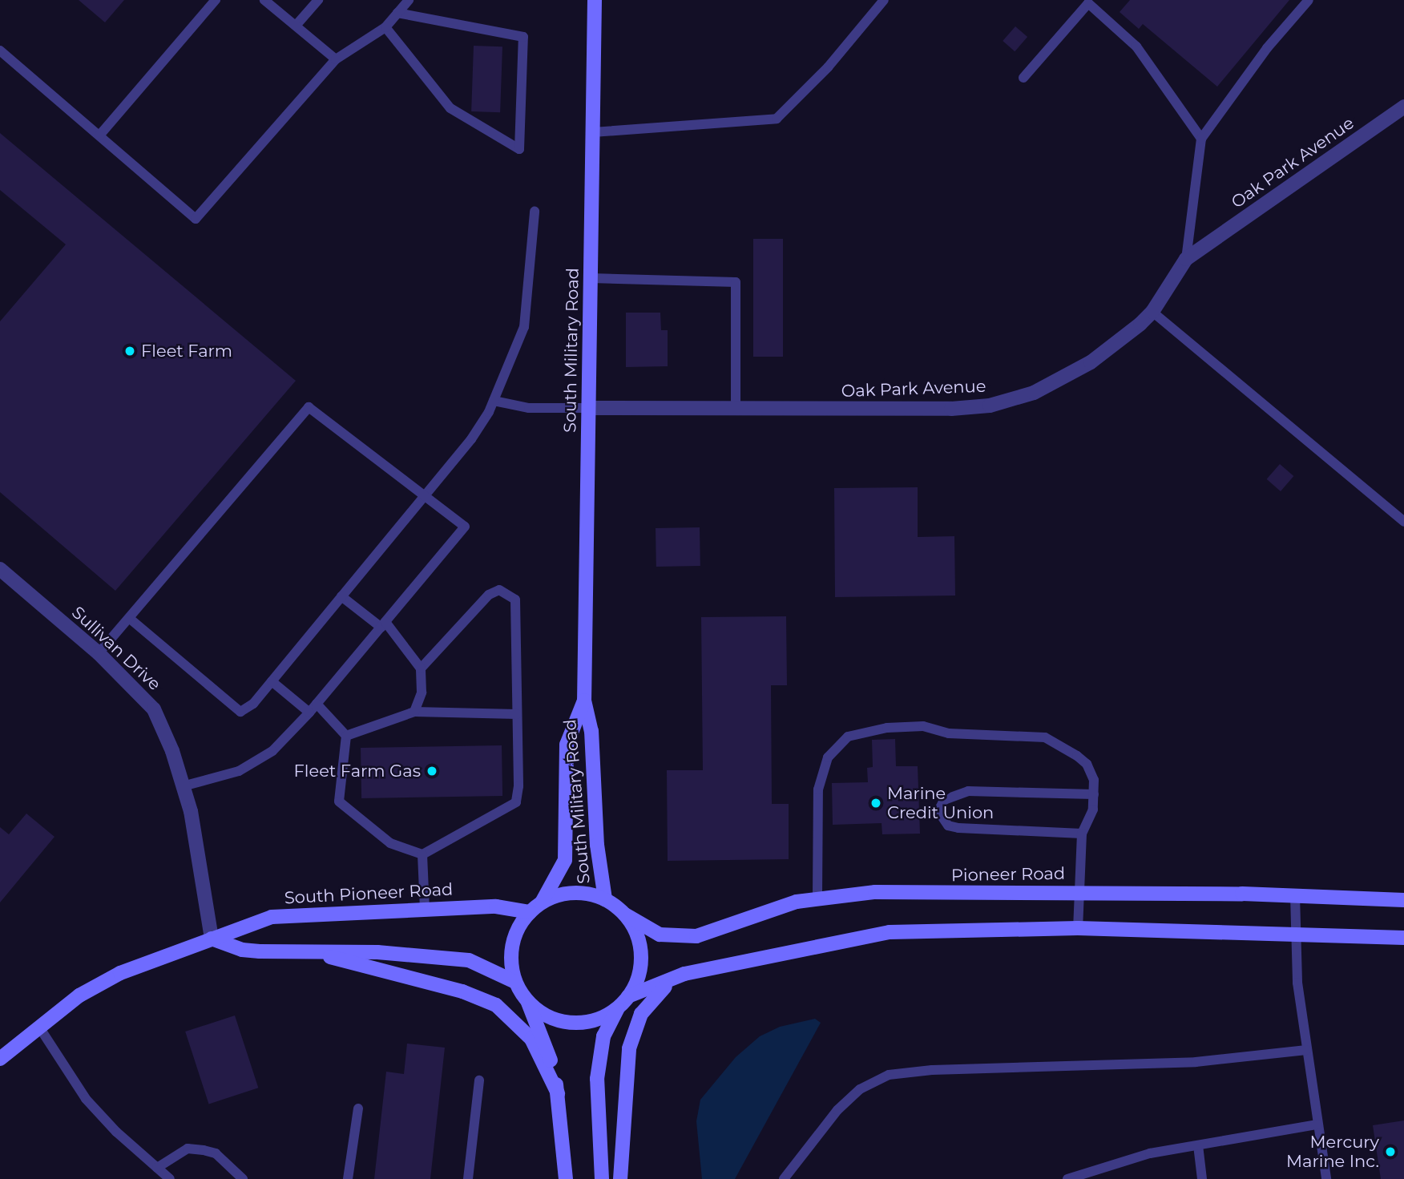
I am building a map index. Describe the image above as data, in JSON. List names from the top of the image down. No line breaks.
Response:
{"streets":{"main road":["South Military Road","Pioneer Road","South Pioneer Road"],"street":["Oak Park Avenue","Sullivan Drive"]},"crossings":[["Oak Park Avenue","South Military Road"],["South Military Road","Pioneer Road"],["South Military Road","South Pioneer Road"],["Sullivan Drive","South Pioneer Road"],["Pioneer Road","South Pioneer Road"]],"places":["Fleet Farm","Fleet Farm Gas","Marine Credit Union","Mercury Marine Inc."]}
